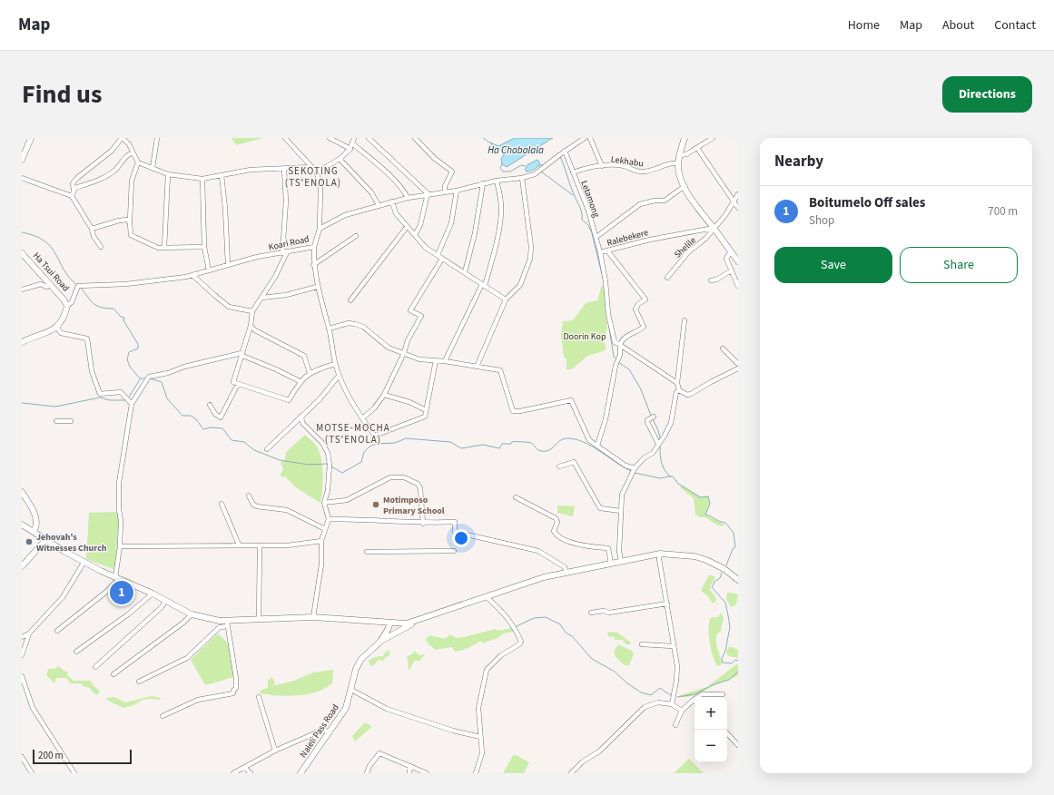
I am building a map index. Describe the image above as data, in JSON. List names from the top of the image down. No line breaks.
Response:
{"streets":{"main road":["Ha Tsui Road","Naleli Pass Road"],"street":["Lekhabu","Letamong","Ralebekere","Koari Road","Shelile"]},"crossings":[["Lekhabu","Letamong"],["Letamong","Ralebekere"],["Letamong","Koari Road"],["Ralebekere","Shelile"],["Koari Road","Ha Tsui Road"]],"districts":["SEKOTING (TS'ENOLA)","MOTSE-MOCHA (TS'ENOLA)"],"water":["Ha Chabalala"],"parks":["Doorin Kop"],"places":["Motimposo Primary School","Jehovah's Witnesses Church"],"scale_bar":"200 m","page":{"header":"Map","nav":["Home","Map","About","Contact"],"title":"Find us","buttons":["Directions",["Save","Share"]],"heading":"Nearby","list":[{"mark":"1","name":"Boitumelo Off sales","note":"Shop","value":"700 m"}],"pins":"1","map_buttons":["+","−"],"scale":"200 m"}}
